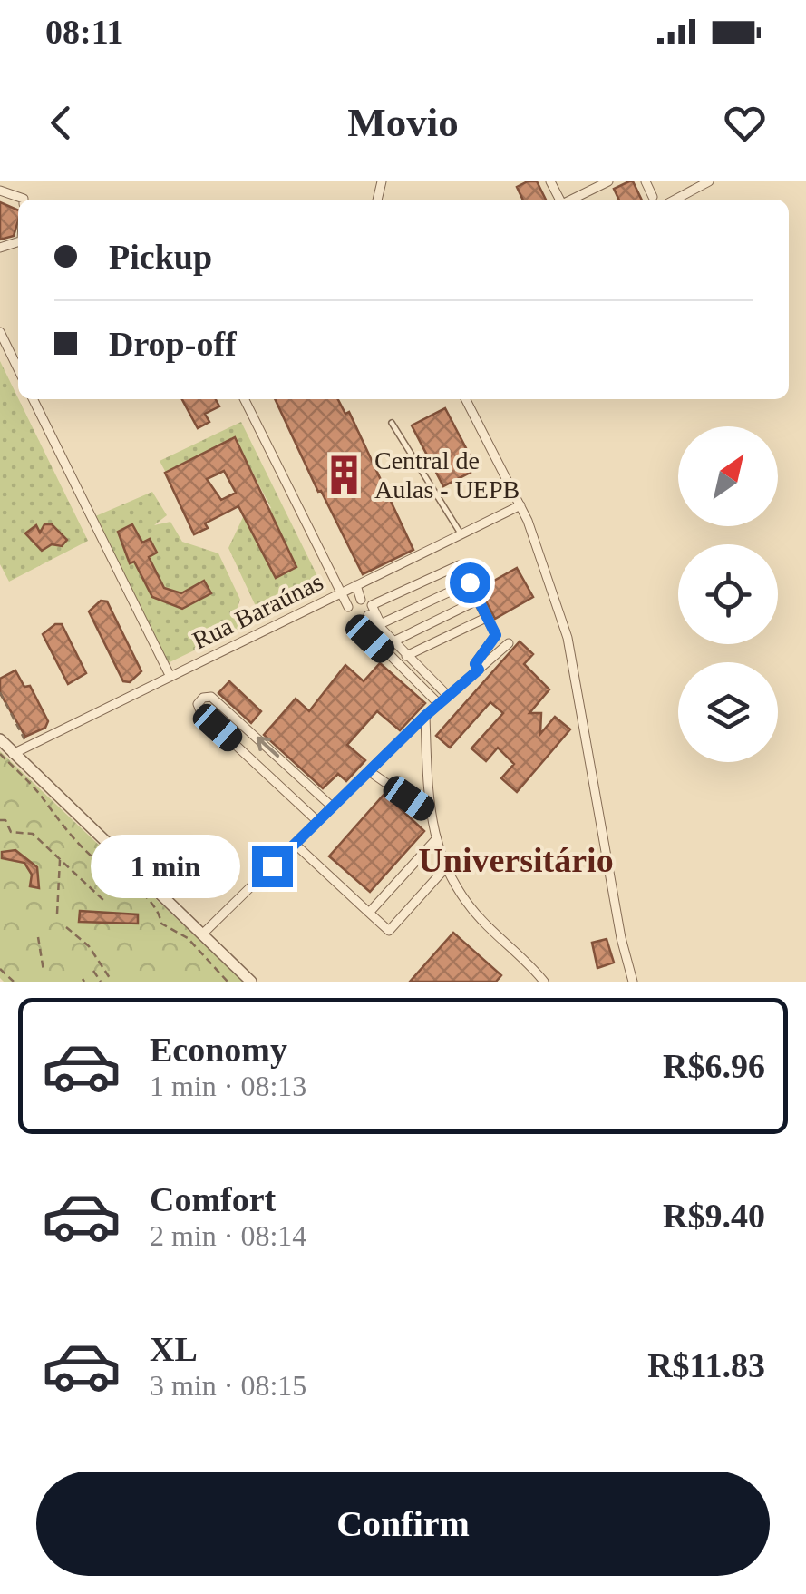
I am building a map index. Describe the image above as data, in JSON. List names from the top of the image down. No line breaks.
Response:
{"streets":{"street":["Rua Baraúnas"]},"districts":["Universitário"],"places":{"building":["Central de Aulas - UEPB"]},"north":"top right","page":{"status":"08:11","header":"Movio","banner":["Pickup","Drop-off"],"bubble":"1 min","list":[{"name":"Economy","note":"1 min · 08:13","value":"R$6.96"},{"name":"Comfort","note":"2 min · 08:14","value":"R$9.40"},{"name":"XL","note":"3 min · 08:15","value":"R$11.83"}],"buttons":"Confirm"}}
